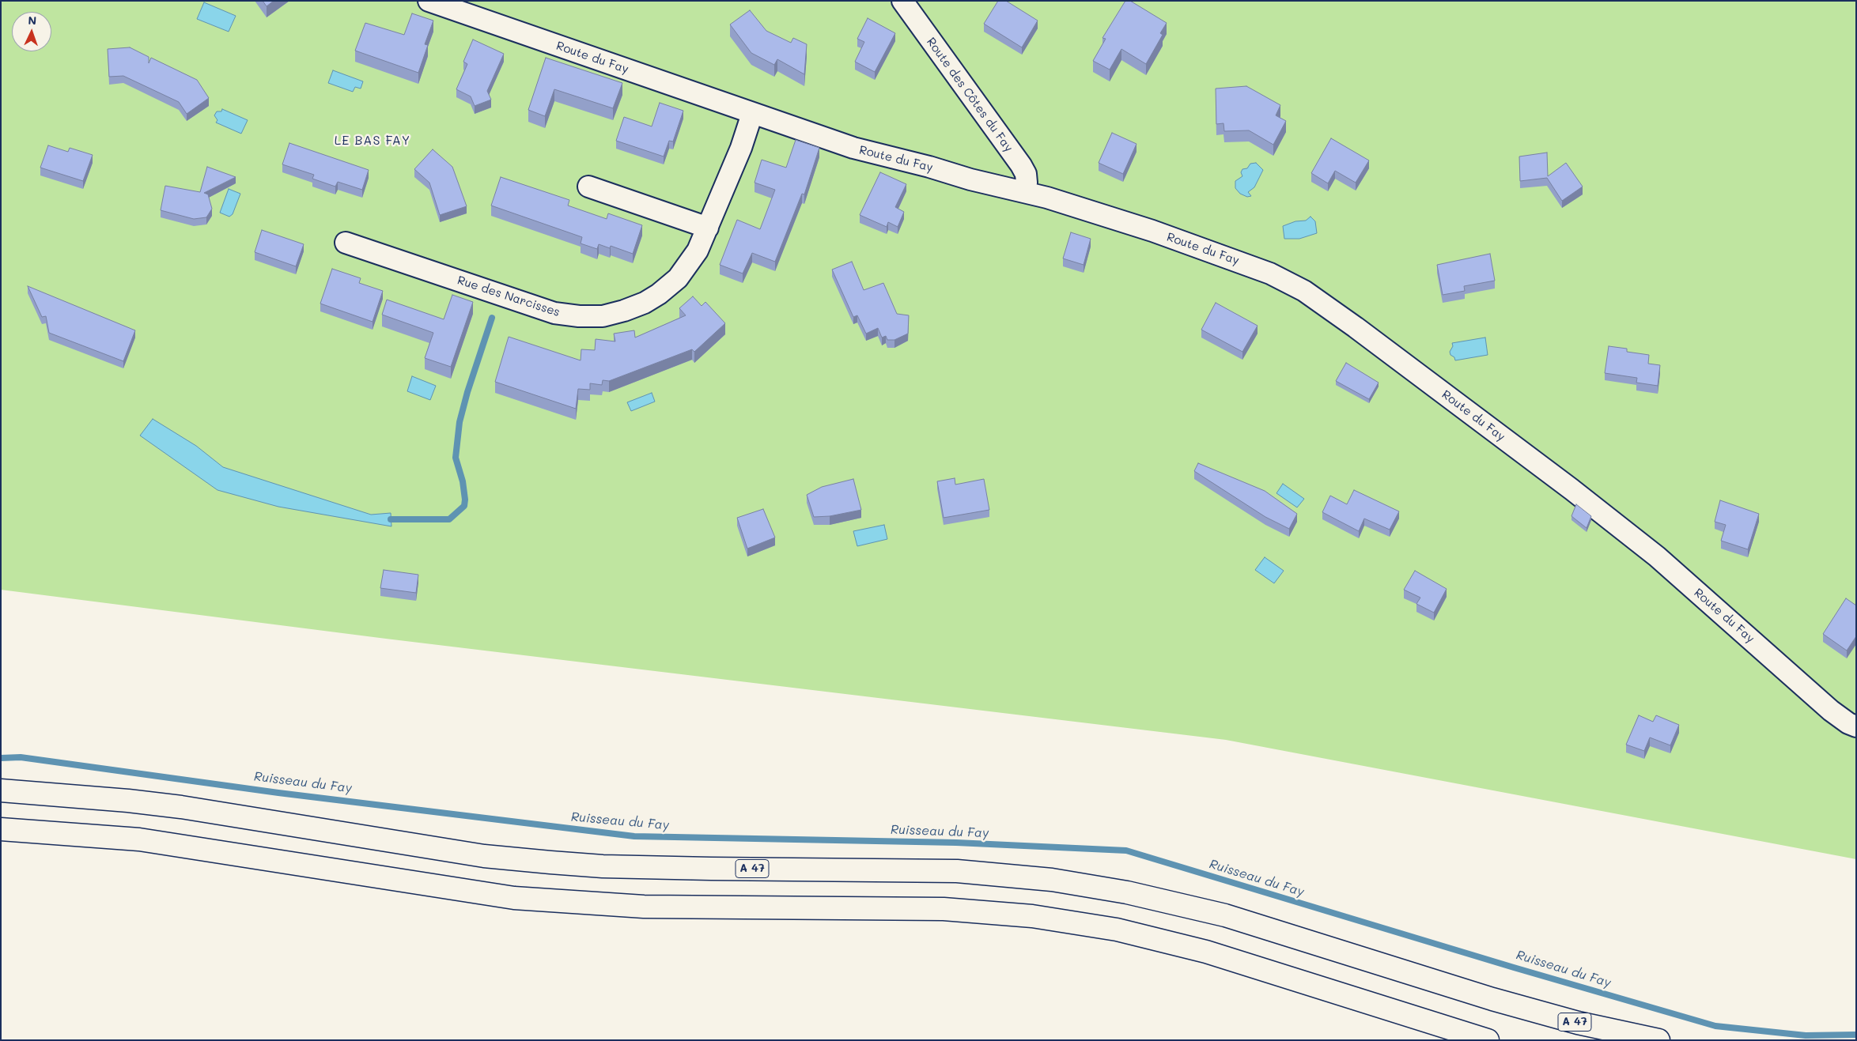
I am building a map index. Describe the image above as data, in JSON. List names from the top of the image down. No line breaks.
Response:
{"streets":{"highway":["A 47"],"street":["Route du Fay","Route des Côtes du Fay","Rue des Narcisses"]},"crossings":[["Route du Fay","Route des Côtes du Fay"],["Route du Fay","Rue des Narcisses"]],"districts":["LE BAS FAY"],"water":["Ruisseau du Fay"],"north":"top"}
